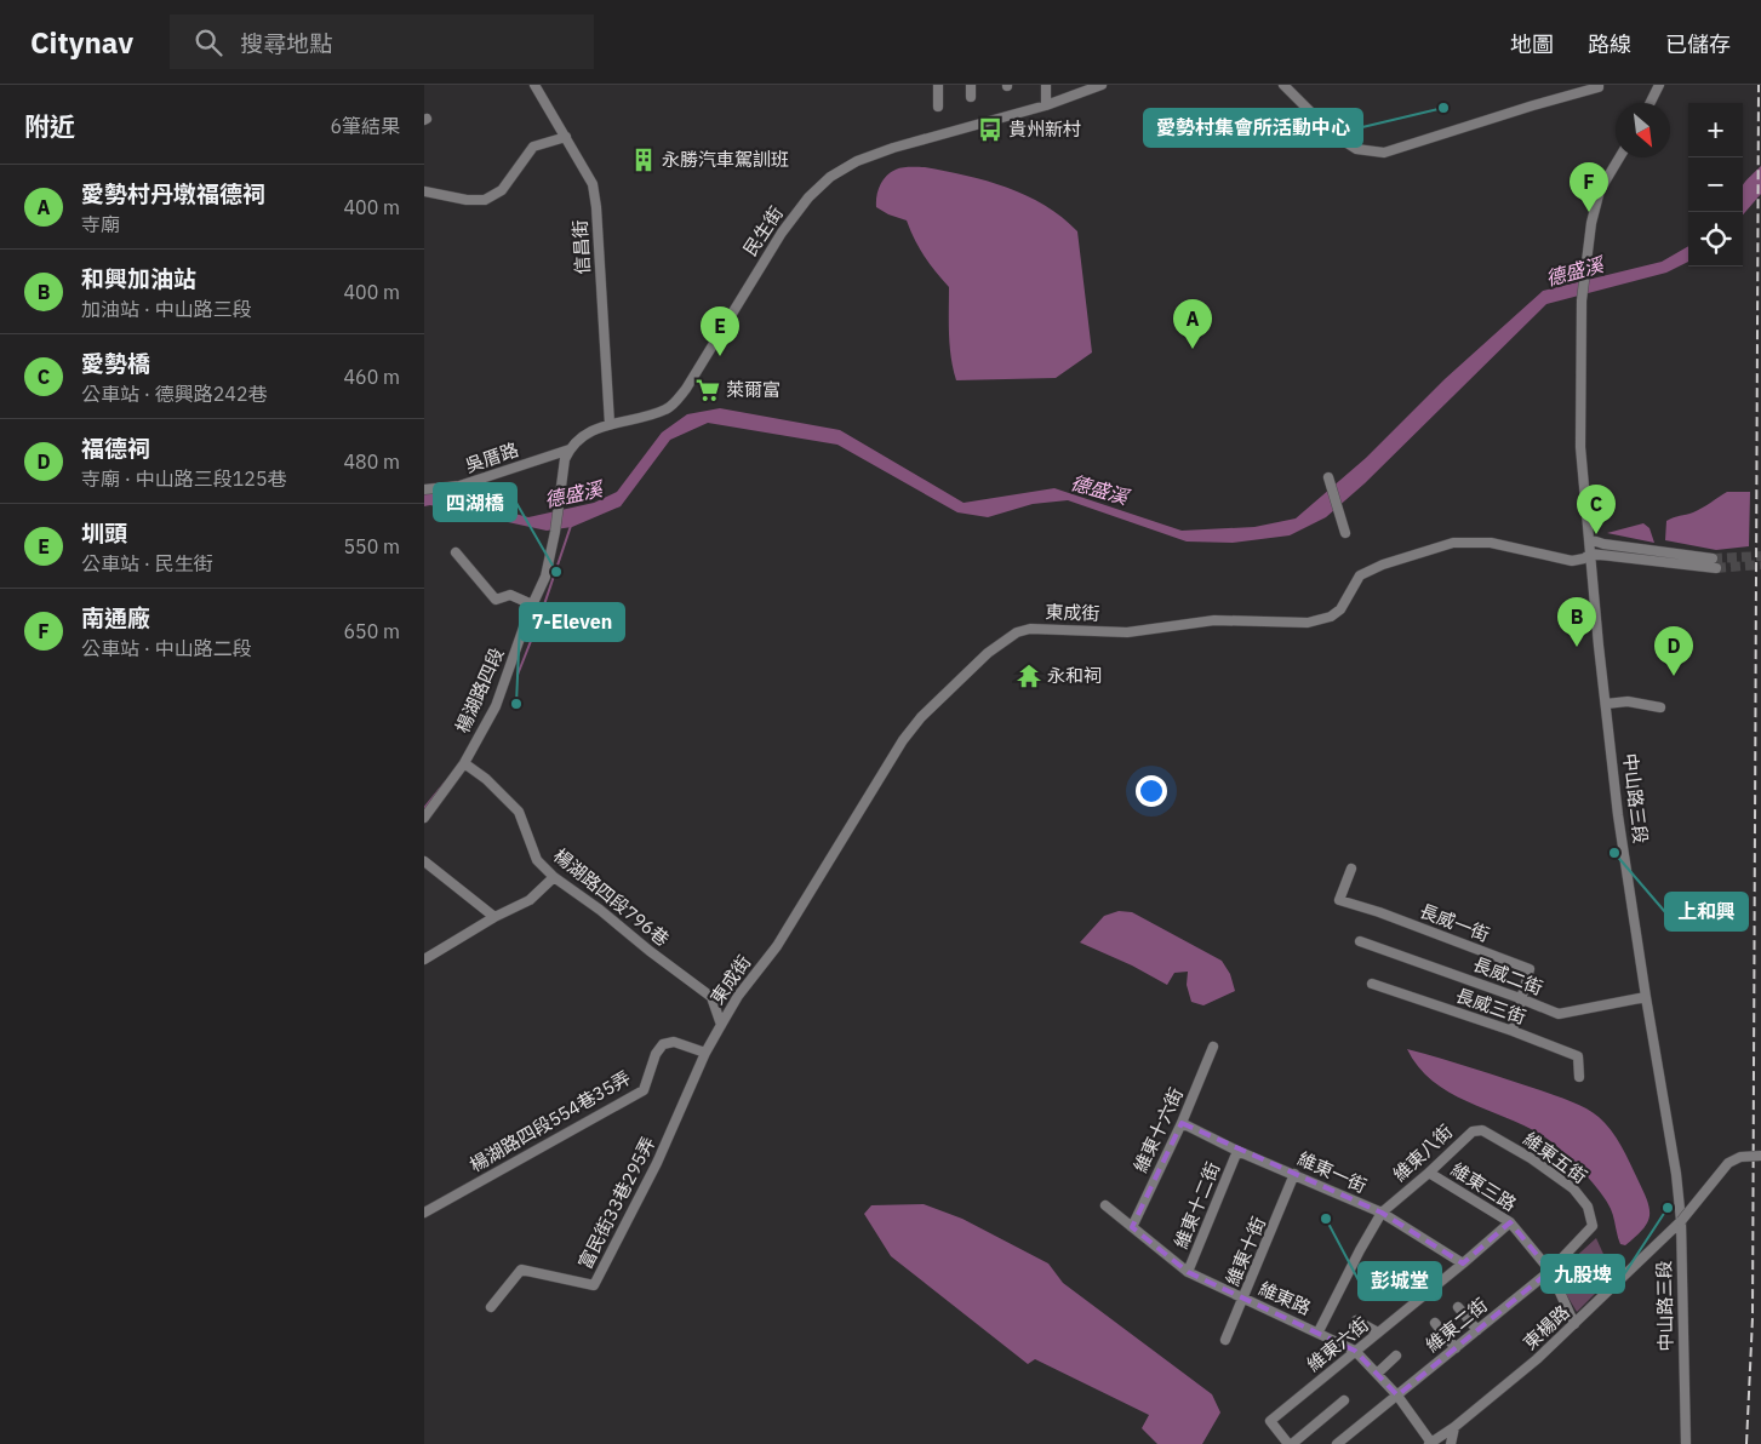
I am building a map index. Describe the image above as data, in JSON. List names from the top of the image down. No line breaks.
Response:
{"streets":{"street":["民生街","信昌街","吳厝路","東成街","楊湖路四段","中山路三段","楊湖路四段796巷","長威一街","長威二街","長威三街","楊湖路四段554巷35弄","維東十六街","維東八街","維東五街","維東一街","維東三路","富民街33巷295弄","維東十二街","維東十街","維東路","維東二街","東楊路","維東六街"]},"crossings":[["民生街","信昌街"],["民生街","吳厝路"],["民生街","楊湖路四段"],["吳厝路","楊湖路四段"],["東成街","中山路三段"],["東成街","楊湖路四段796巷"],["東成街","富民街33巷295弄"],["楊湖路四段","楊湖路四段796巷"],["中山路三段","長威二街"],["中山路三段","東楊路"],["楊湖路四段796巷","富民街33巷295弄"],["長威一街","長威二街"],["長威一街","長威三街"],["楊湖路四段554巷35弄","富民街33巷295弄"],["維東十六街","維東一街"],["維東十六街","維東路"],["維東八街","維東五街"],["維東八街","維東一街"],["維東八街","維東三路"],["維東八街","維東路"],["維東五街","維東二街"],["維東一街","維東十二街"],["維東一街","維東十街"],["維東一街","維東六街"],["維東三路","維東二街"],["維東三路","東楊路"],["維東三路","維東六街"],["維東十二街","維東路"],["維東十街","維東路"],["維東路","維東二街"],["維東路","東楊路"],["維東路","維東六街"]],"water":["德盛溪"],"places":{"other":["愛勢村集會所活動中心","四湖橋","7-Eleven","上和興","九股埤","彭城堂"],"bus stop":["貴州新村"],"building":["永勝汽車駕訓班"],"supermarket":["萊爾富"],"temple":["永和祠"]},"north":"bottom right","page":{"header":"Citynav","search":"搜尋地點","nav":["地圖","路線","已儲存"],"heading":["附近","6筆結果"],"map_buttons":["+","−"],"pins":["F","A","E","C","B","D"],"list":[{"mark":"A","name":"愛勢村丹墩福德祠","note":"寺廟","value":"400 m"},{"mark":"B","name":"和興加油站","note":"加油站 · 中山路三段","value":"400 m"},{"mark":"C","name":"愛勢橋","note":"公車站 · 德興路242巷","value":"460 m"},{"mark":"D","name":"福德祠","note":"寺廟 · 中山路三段125巷","value":"480 m"},{"mark":"E","name":"圳頭","note":"公車站 · 民生街","value":"550 m"},{"mark":"F","name":"南通廠","note":"公車站 · 中山路二段","value":"650 m"}]}}
